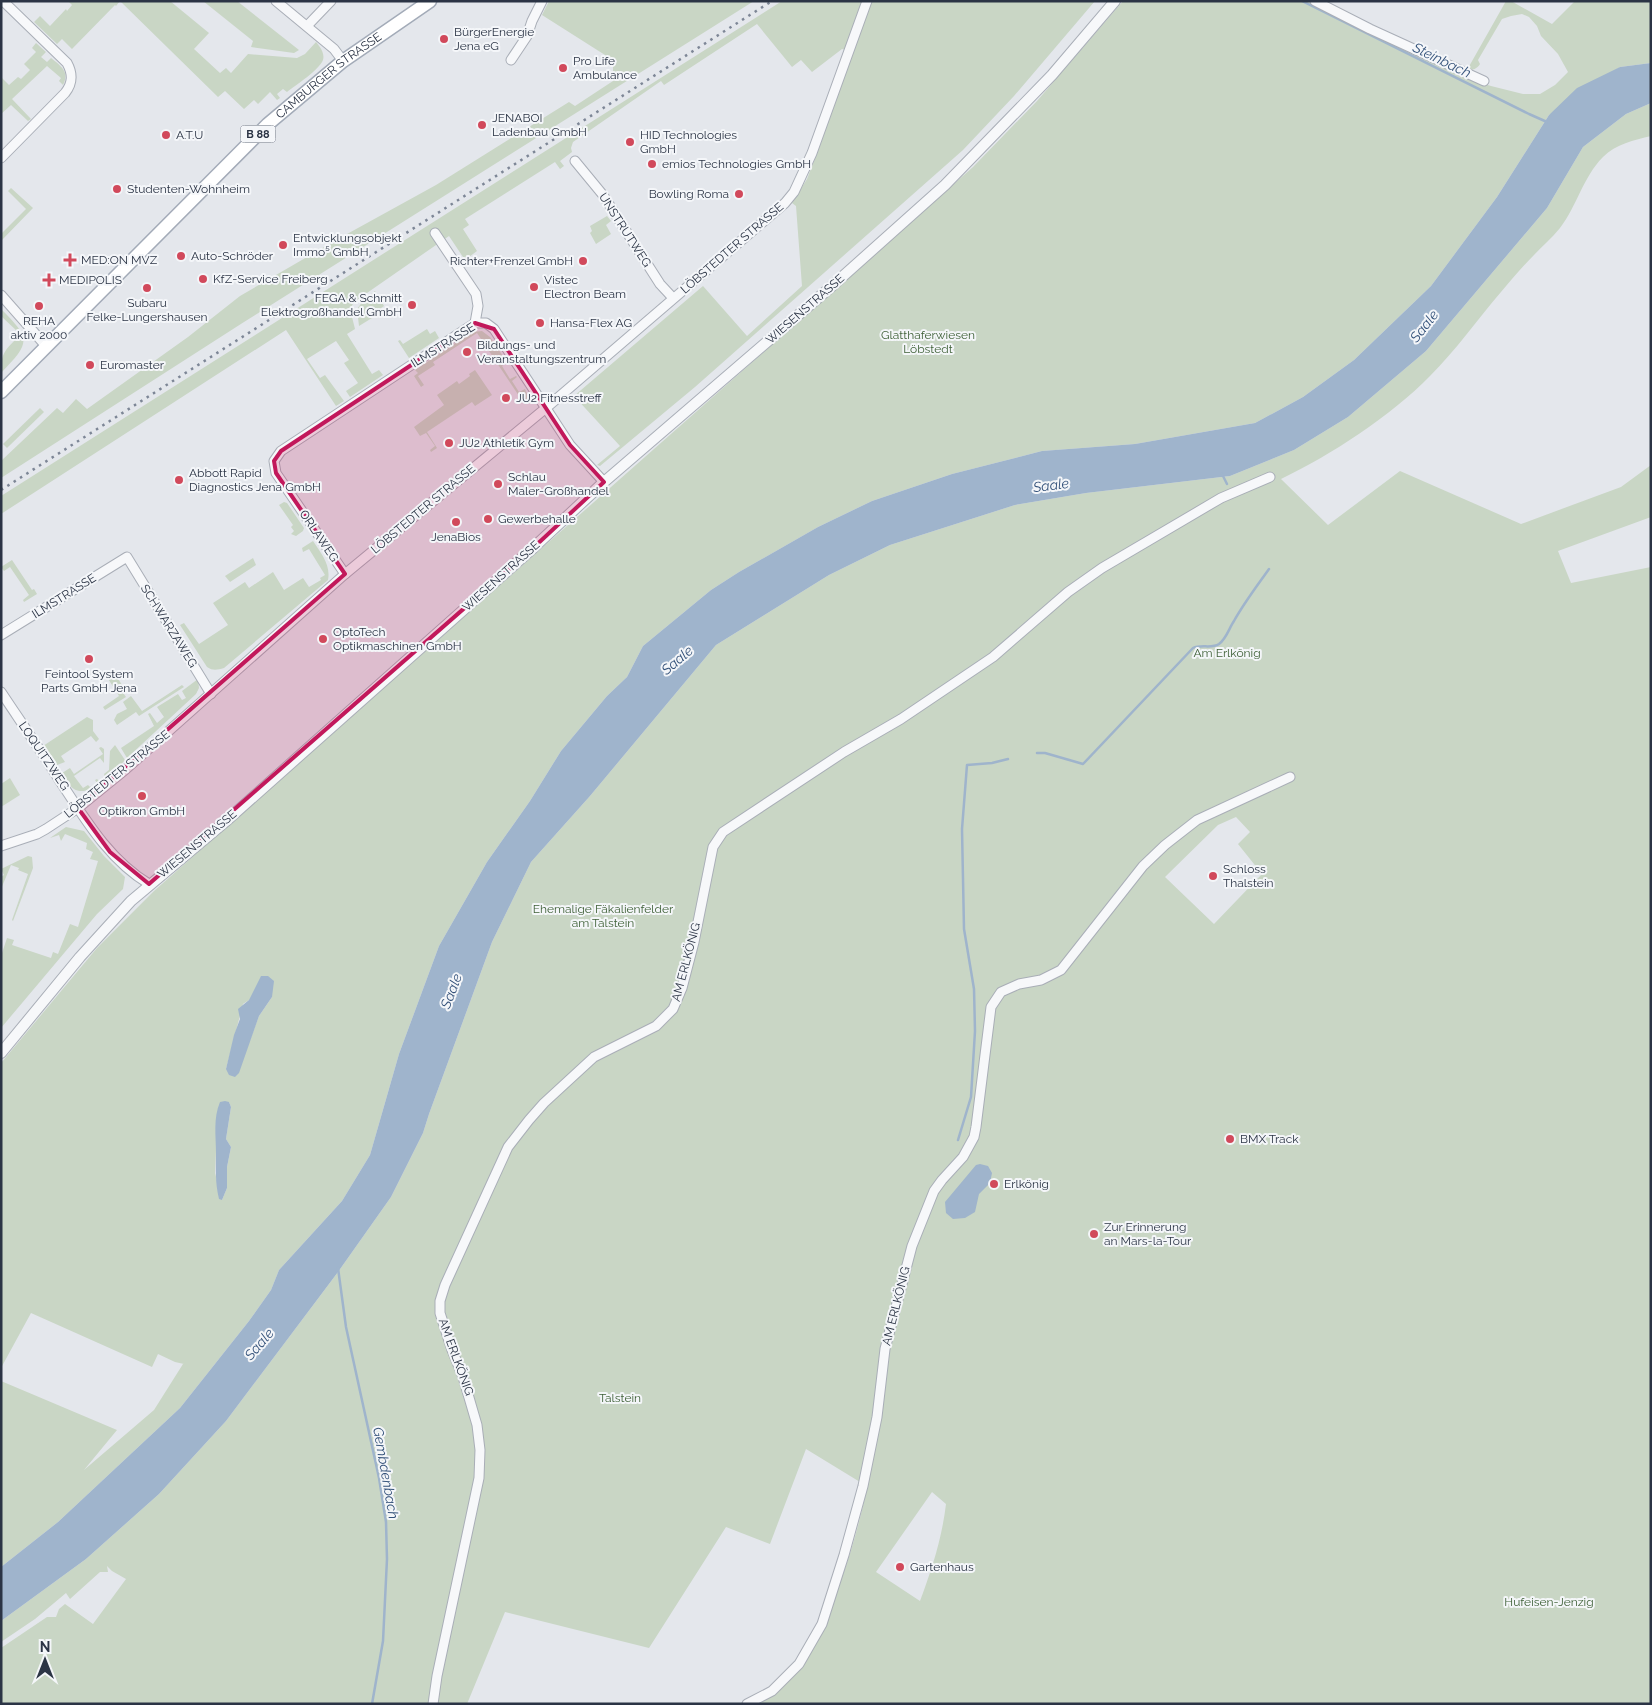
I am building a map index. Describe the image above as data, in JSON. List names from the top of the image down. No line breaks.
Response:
{"streets":{"main road":["CAMBURGER STRASSE","B 88"],"street":["UNSTRUTWEG","LÖBSTEDTER STRASSE","WIESENSTRASSE","ILMSTRASSE","ORLAWEG","SCHWARZAWEG","LOQUITZWEG","AM ERLKÖNIG"]},"crossings":[["UNSTRUTWEG","LÖBSTEDTER STRASSE"],["LÖBSTEDTER STRASSE","ILMSTRASSE"],["LÖBSTEDTER STRASSE","ORLAWEG"],["LÖBSTEDTER STRASSE","SCHWARZAWEG"],["LÖBSTEDTER STRASSE","LOQUITZWEG"],["WIESENSTRASSE","ILMSTRASSE"],["WIESENSTRASSE","LOQUITZWEG"],["ILMSTRASSE","ORLAWEG"],["ILMSTRASSE","SCHWARZAWEG"]],"water":["Steinbach","Saale","Gembdenbach"],"parks":["Glatthaferwiesen Löbstedt","Am Erlkönig","Ehemalige Fäkalienfelder am Talstein","Talstein","Hufeisen-Jenzig"],"places":{"other":["BürgerEnergie Jena eG","Pro Life Ambulance","JENABOI Ladenbau GmbH","A.T.U","HID Technologies GmbH","emios Technologies GmbH","Studenten-Wohnheim","Bowling Roma","Entwicklungsobjekt Immo⁵ GmbH","Auto-Schröder","Richter+Frenzel GmbH","KfZ-Service Freiberg","Vistec Electron Beam","Subaru Felke-Lungershausen","FEGA & Schmitt Elektrogroßhandel GmbH","REHA aktiv 2000","Hansa-Flex AG","Bildungs- und Veranstaltungszentrum","Euromaster","JU2 Fitnesstreff","JU2 Athletik Gym","Abbott Rapid Diagnostics Jena GmbH","Schlau Maler-Großhandel","Gewerbehalle","JenaBios","OptoTech Optikmaschinen GmbH","Feintool System Parts GmbH Jena","Optikron GmbH","Schloss Thalstein","BMX Track","Erlkönig","Zur Erinnerung an Mars-la-Tour","Gartenhaus"],"health":["MED:ON MVZ","MEDIPOLIS"]},"north":"top"}
